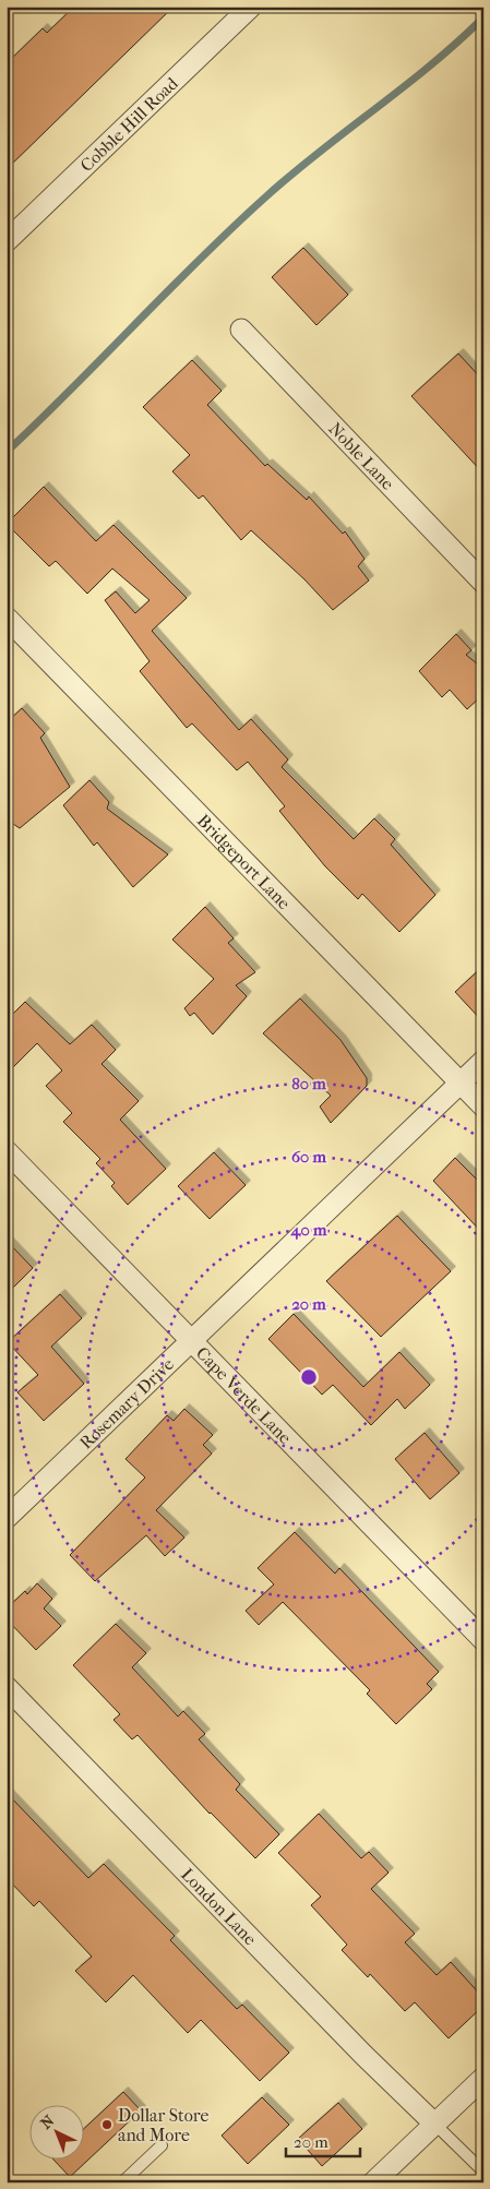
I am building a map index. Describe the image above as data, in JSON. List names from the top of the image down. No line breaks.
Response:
{"streets":{"street":["Cobble Hill Road","Noble Lane","Bridgeport Lane","Cape Verde Lane","Rosemary Drive","London Lane"]},"crossings":[["Bridgeport Lane","Rosemary Drive"],["Cape Verde Lane","Rosemary Drive"]],"places":["Dollar Store and More"],"scale_bar":"20 m","north":"top left","rings":["80 m","60 m","40 m","20 m"]}
